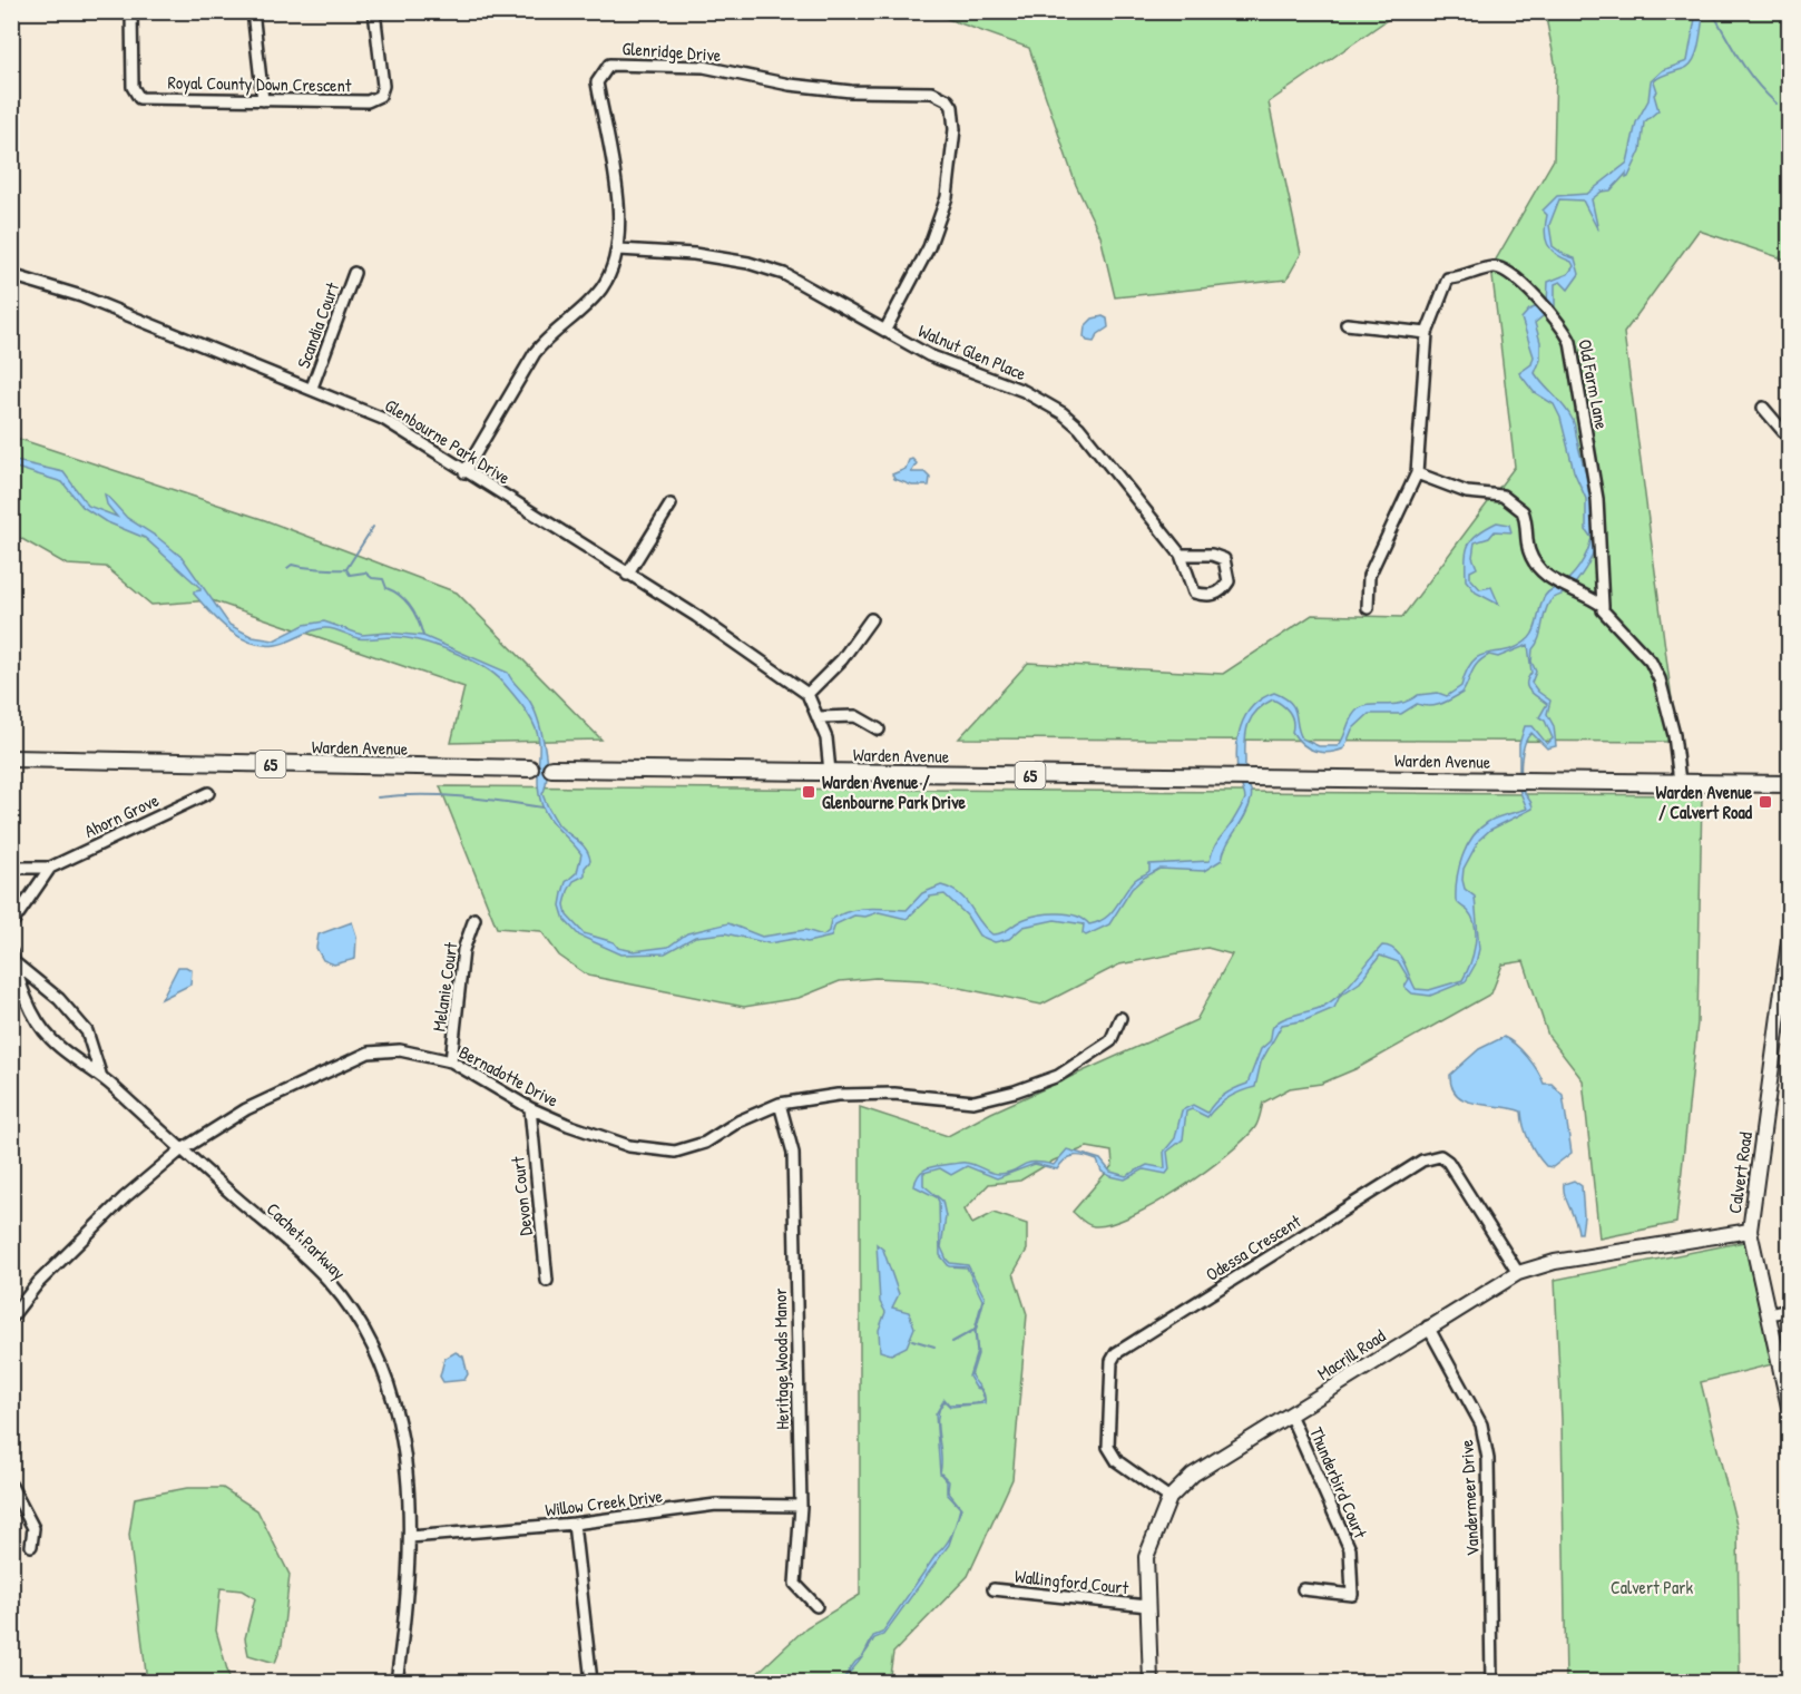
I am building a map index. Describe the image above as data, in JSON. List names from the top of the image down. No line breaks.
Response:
{"streets":{"main road":["Warden Avenue","65"],"street":["Glenridge Drive","Royal County Down Crescent","Scandia Court","Walnut Glen Place","Old Farm Lane","Glenbourne Park Drive","Ahorn Grove","Melanie Court","Bernadotte Drive","Calvert Road","Devon Court","Cachet Parkway","Odessa Crescent","Macrill Road","Heritage Woods Manor","Thunderbird Court","Vandermeer Drive","Willow Creek Drive","Wallingford Court"]},"crossings":[["Glenridge Drive","Walnut Glen Place"],["Glenridge Drive","Glenbourne Park Drive"],["Scandia Court","Glenbourne Park Drive"],["Melanie Court","Bernadotte Drive"],["Bernadotte Drive","Devon Court"],["Bernadotte Drive","Cachet Parkway"],["Bernadotte Drive","Heritage Woods Manor"],["Calvert Road","Macrill Road"],["Cachet Parkway","Willow Creek Drive"],["Odessa Crescent","Macrill Road"],["Macrill Road","Thunderbird Court"],["Macrill Road","Vandermeer Drive"],["Macrill Road","Wallingford Court"],["Heritage Woods Manor","Willow Creek Drive"]],"parks":["Calvert Park"],"places":{"transit":["Warden Avenue / Glenbourne Park Drive","Warden Avenue / Calvert Road"]}}
